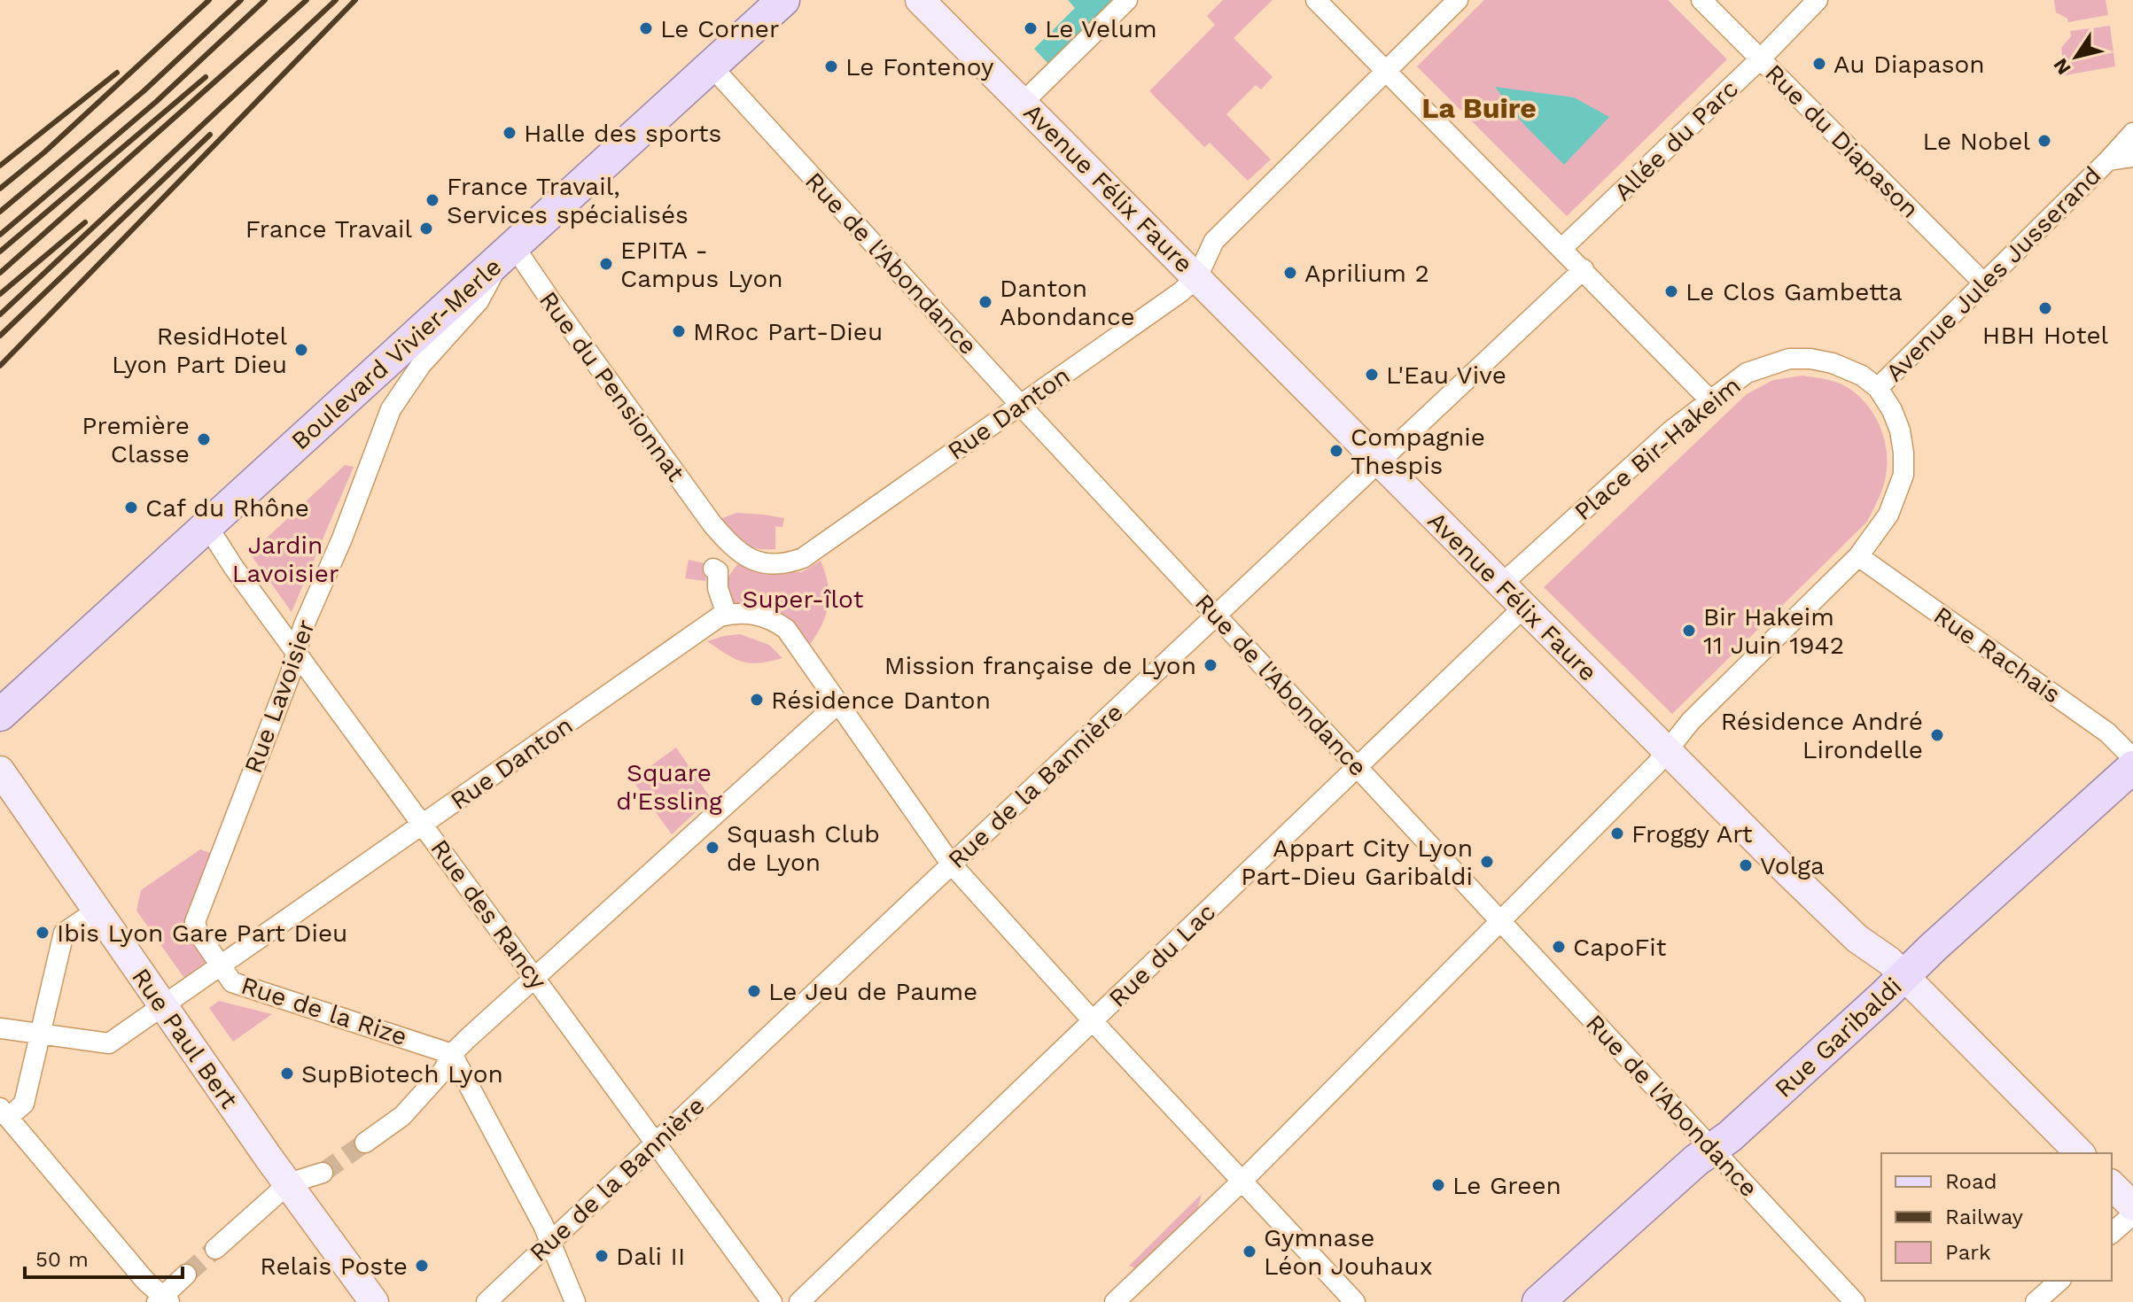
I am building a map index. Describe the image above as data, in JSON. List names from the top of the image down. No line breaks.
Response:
{"streets":{"main road":["Avenue Félix Faure","Boulevard Vivier-Merle","Rue Garibaldi","Rue Paul Bert"],"street":["Allée du Parc","Rue du Diapason","Rue de l'Abondance","Avenue Jules Jusserand","Rue du Pensionnat","Rue Danton","Place Bir-Hakeim","Rue Rachais","Rue Lavoisier","Rue de la Bannière","Rue des Rancy","Rue du Lac","Rue de la Rize"]},"crossings":[["Allée du Parc","Rue du Diapason"],["Rue du Diapason","Avenue Jules Jusserand"],["Avenue Félix Faure","Rue Danton"],["Avenue Félix Faure","Place Bir-Hakeim"],["Avenue Félix Faure","Rue de la Bannière"],["Avenue Félix Faure","Rue du Lac"],["Avenue Félix Faure","Rue Garibaldi"],["Rue de l'Abondance","Boulevard Vivier-Merle"],["Rue de l'Abondance","Rue Danton"],["Rue de l'Abondance","Place Bir-Hakeim"],["Rue de l'Abondance","Rue de la Bannière"],["Rue de l'Abondance","Rue du Lac"],["Rue de l'Abondance","Rue Garibaldi"],["Avenue Jules Jusserand","Place Bir-Hakeim"],["Boulevard Vivier-Merle","Rue du Pensionnat"],["Boulevard Vivier-Merle","Rue Lavoisier"],["Boulevard Vivier-Merle","Rue des Rancy"],["Rue du Pensionnat","Rue Danton"],["Rue du Pensionnat","Rue Lavoisier"],["Rue Danton","Rue des Rancy"],["Rue Danton","Rue de la Rize"],["Rue Danton","Rue Paul Bert"],["Place Bir-Hakeim","Rue Rachais"],["Rue Lavoisier","Rue des Rancy"],["Rue Lavoisier","Rue de la Rize"],["Rue de la Bannière","Rue des Rancy"]],"districts":["La Buire"],"parks":["Jardin Lavoisier","Super-îlot","Square d'Essling"],"places":["Le Corner","Le Velum","Au Diapason","Le Fontenoy","Halle des sports","Le Nobel","France Travail, Services spécialisés","France Travail","EPITA - Campus Lyon","Aprilium 2","Le Clos Gambetta","Danton Abondance","HBH Hotel","MRoc Part-Dieu","ResidHotel Lyon Part Dieu","L'Eau Vive","Première Classe","Compagnie Thespis","Caf du Rhône","Bir Hakeim 11 Juin 1942","Mission française de Lyon","Résidence Danton","Résidence André Lirondelle","Froggy Art","Squash Club de Lyon","Appart City Lyon Part-Dieu Garibaldi","Volga","Ibis Lyon Gare Part Dieu","CapoFit","Le Jeu de Paume","SupBiotech Lyon","Le Green","Gymnase Léon Jouhaux","Dali II","Relais Poste"],"legend":["Road","Railway","Park"],"scale_bar":"50 m","north":"bottom left"}
